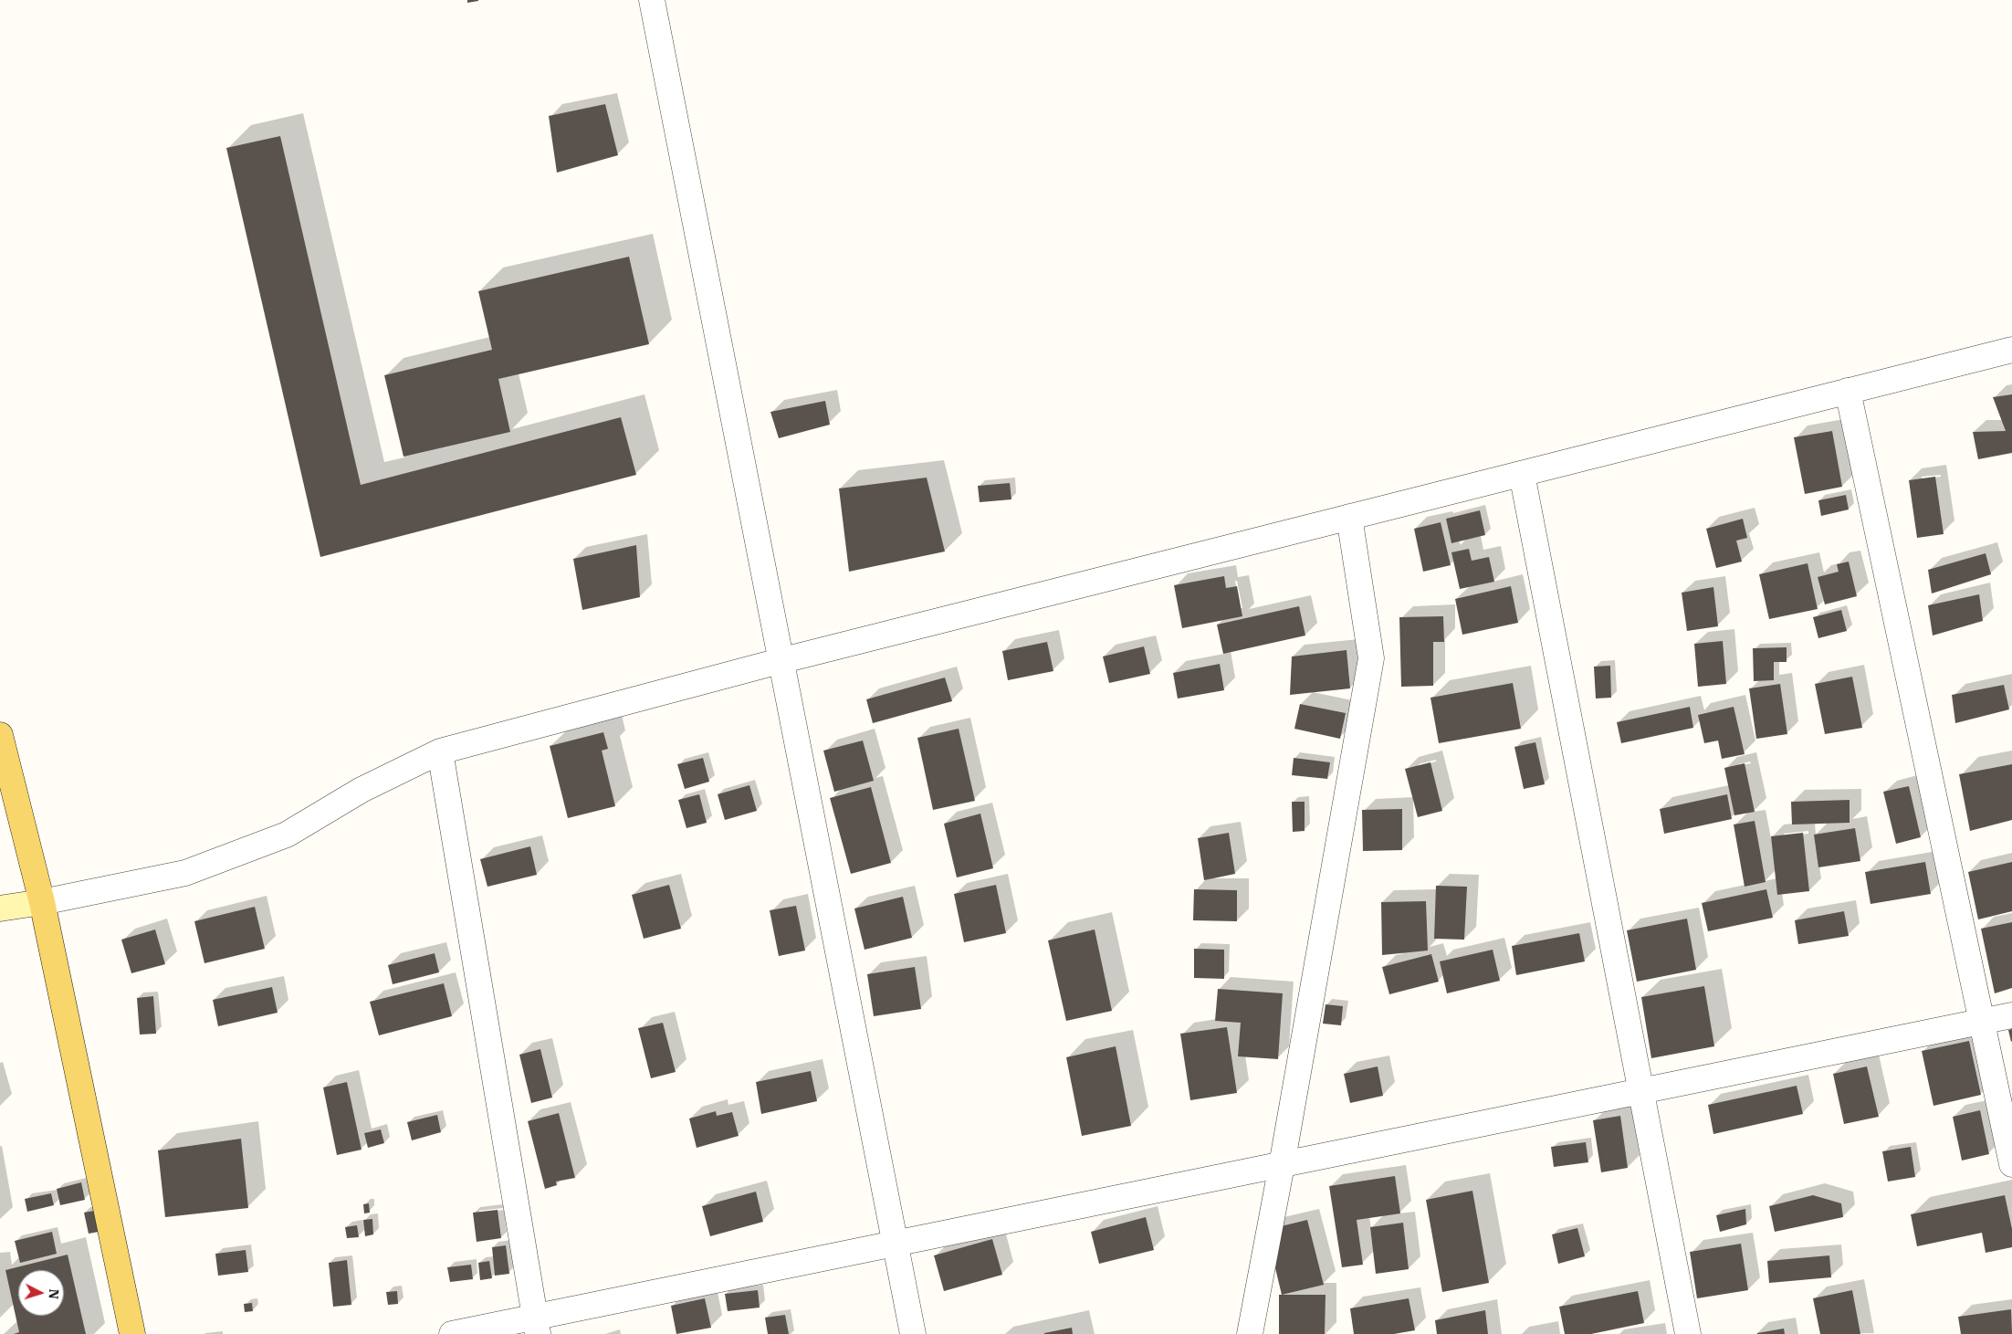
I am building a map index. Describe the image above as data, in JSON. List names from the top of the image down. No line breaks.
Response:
{"north":"right"}
